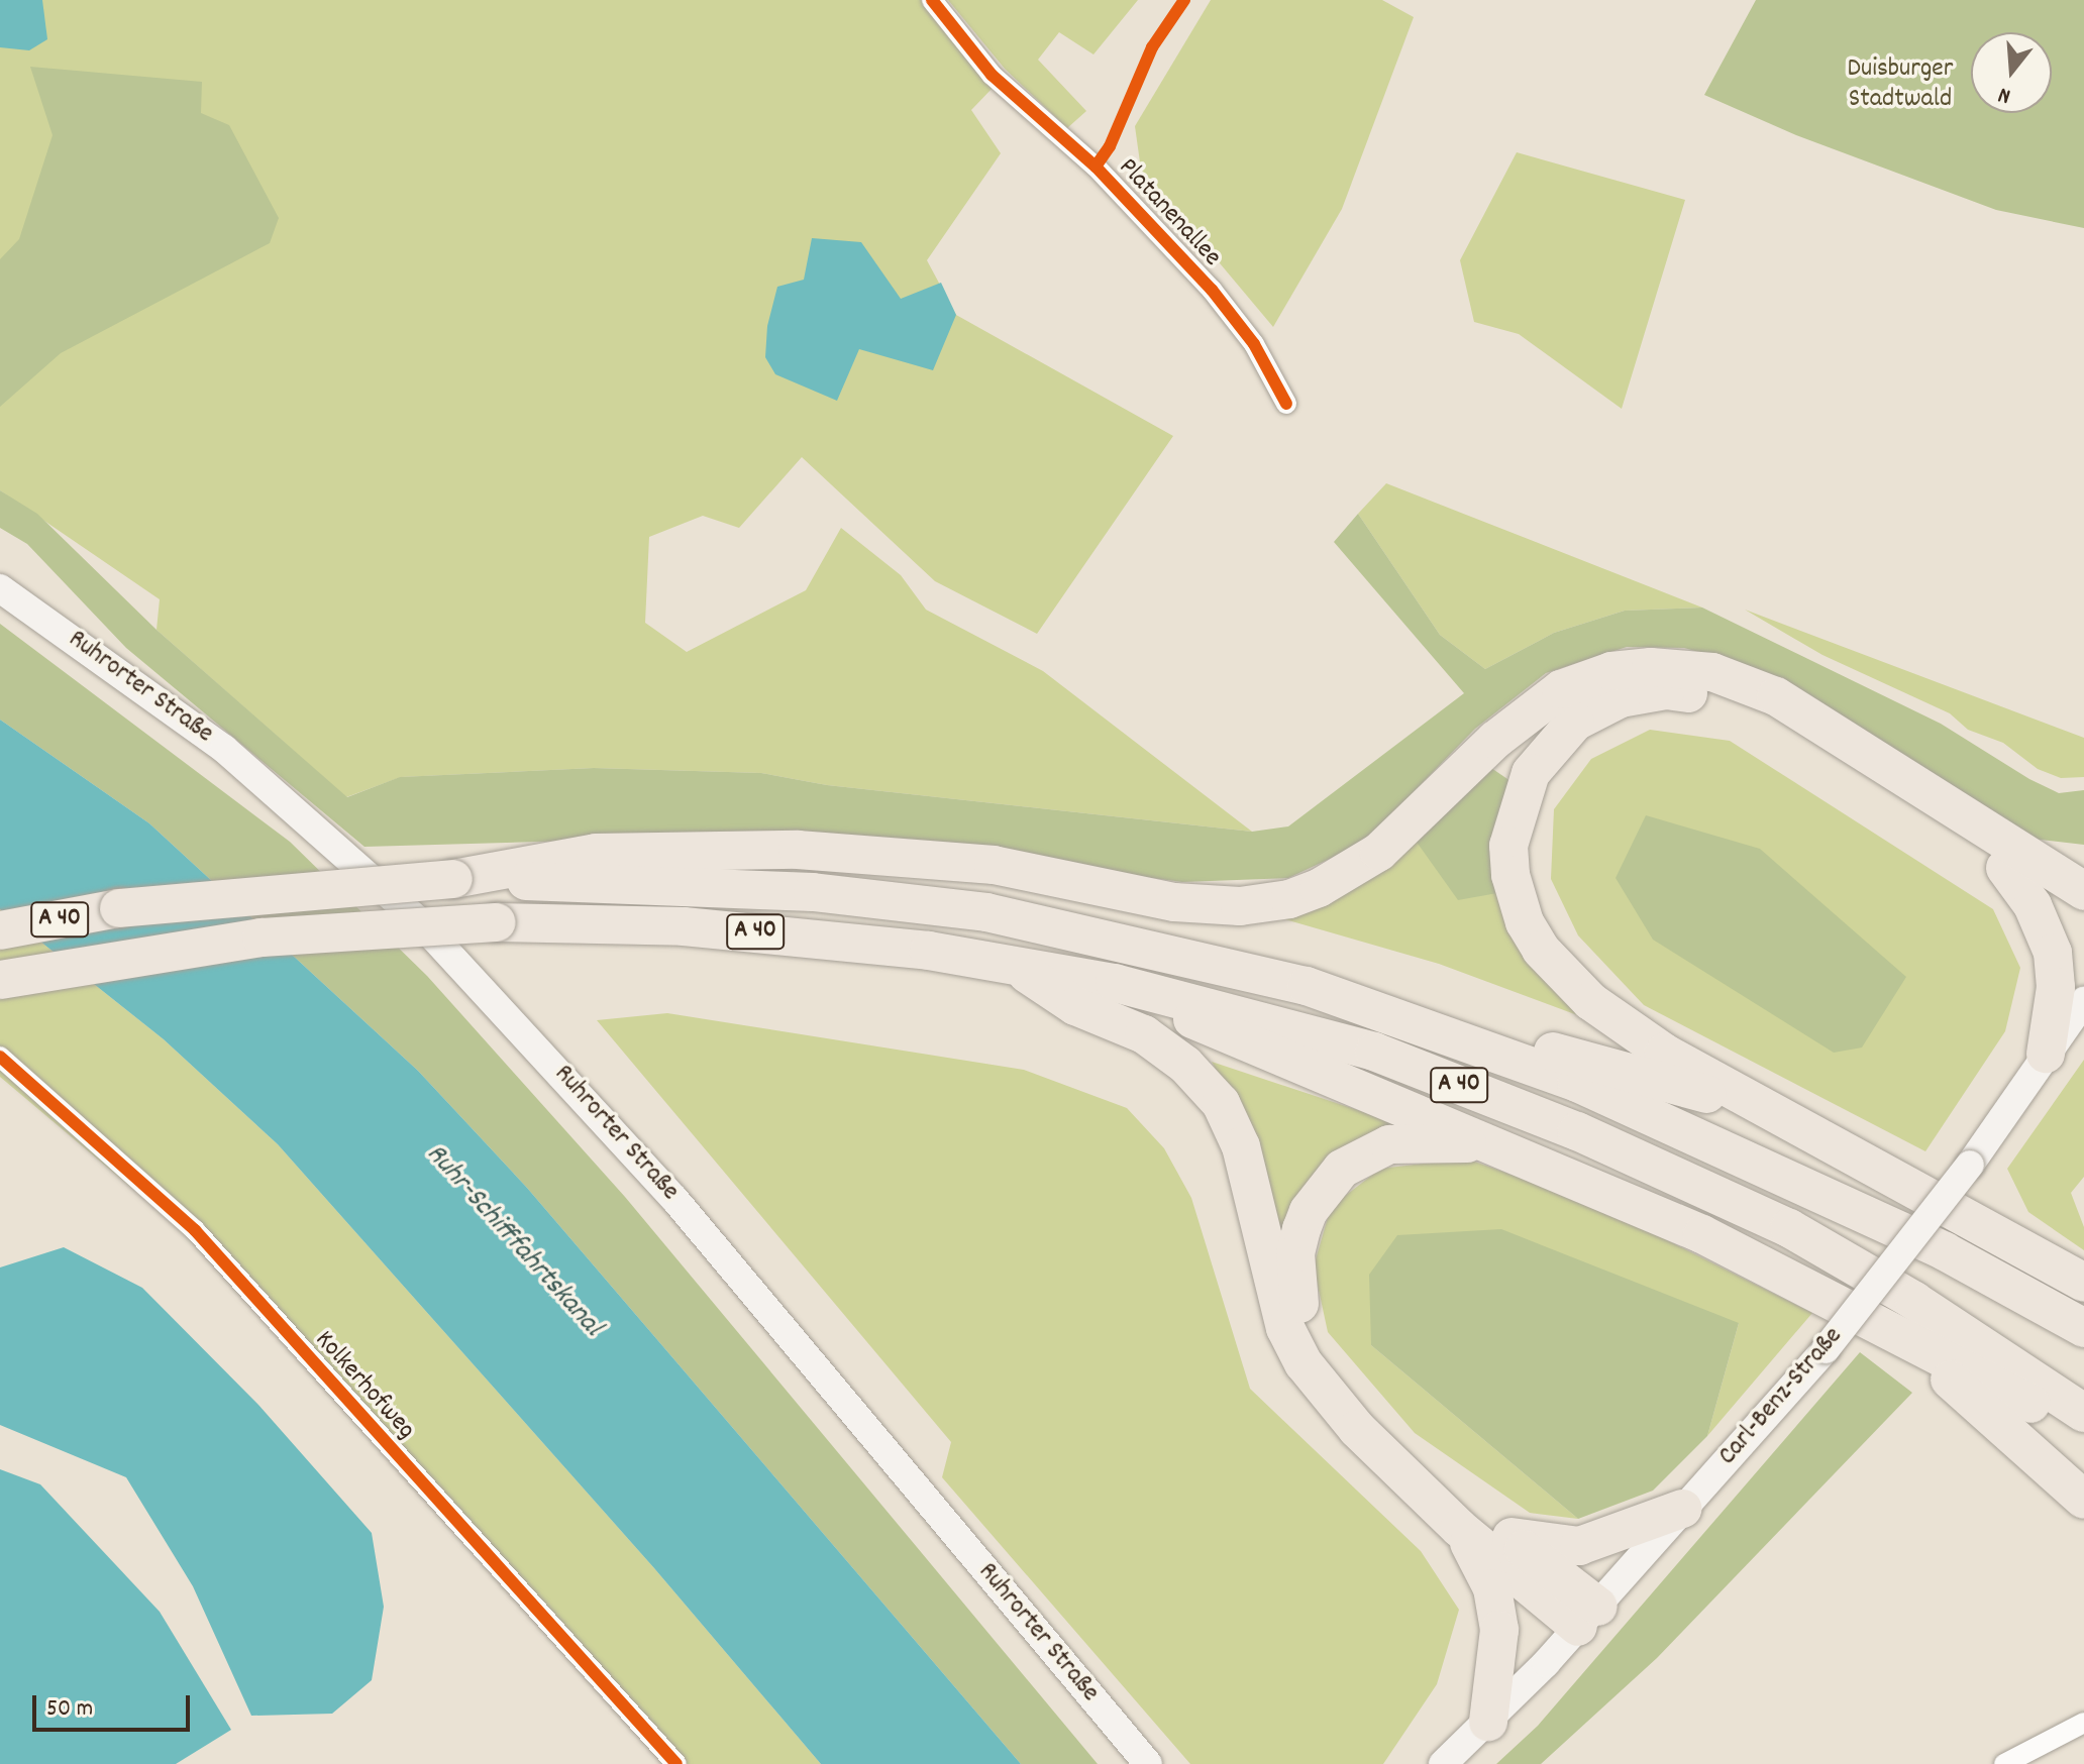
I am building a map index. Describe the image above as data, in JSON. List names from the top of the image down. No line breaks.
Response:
{"streets":{"highway":["A 40"],"main road":["Ruhrorter Straße","Carl-Benz-Straße"],"street":["Platanenallee","Kolkerhofweg"]},"water":["Ruhr-Schifffahrtskanal"],"parks":["Duisburger Stadtwald"],"scale_bar":"50 m","north":"bottom"}
